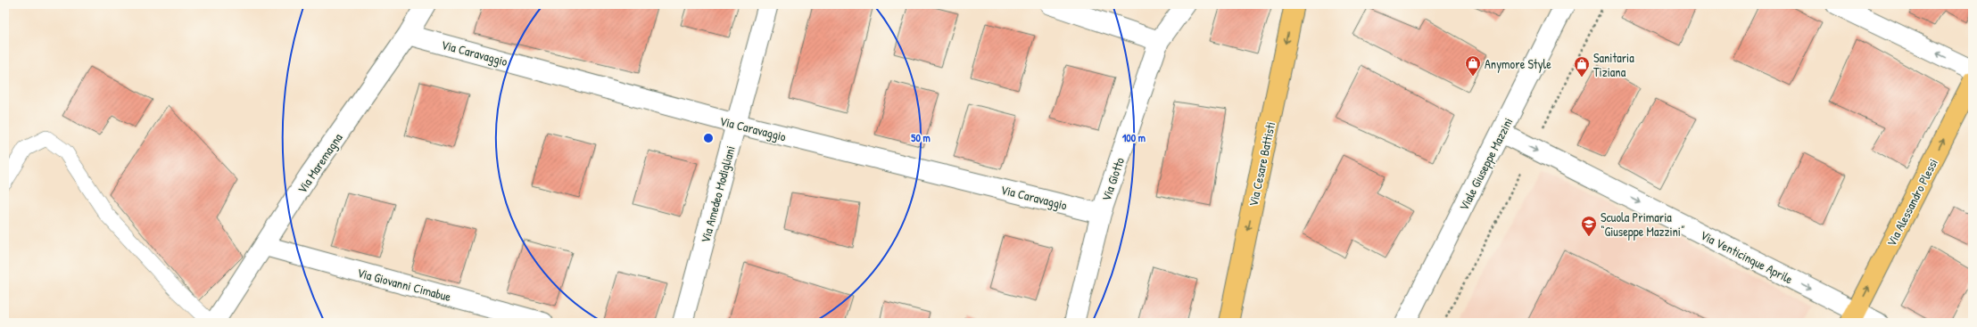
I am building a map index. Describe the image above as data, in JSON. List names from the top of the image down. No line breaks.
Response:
{"streets":{"main road":["Via Cesare Battisti","Via Alessandro Plessi"],"street":["Via Caravaggio","Via Maremagna","Viale Giuseppe Mazzini","Via Giotto","Via Amedeo Modigliani","Via Venticinque Aprile","Via Giovanni Cimabue"]},"crossings":[["Via Caravaggio","Via Maremagna"],["Via Caravaggio","Via Giotto"],["Via Caravaggio","Via Amedeo Modigliani"],["Via Maremagna","Via Giovanni Cimabue"],["Viale Giuseppe Mazzini","Via Venticinque Aprile"],["Via Alessandro Plessi","Via Venticinque Aprile"]],"one_way":["Via Cesare Battisti","Via Alessandro Plessi","Via Venticinque Aprile"],"places":{"shop":["Anymore Style","Sanitaria Tiziana"],"school or university":["Scuola Primaria “Giuseppe Mazzini”"]},"rings":["50 m","100 m"]}
